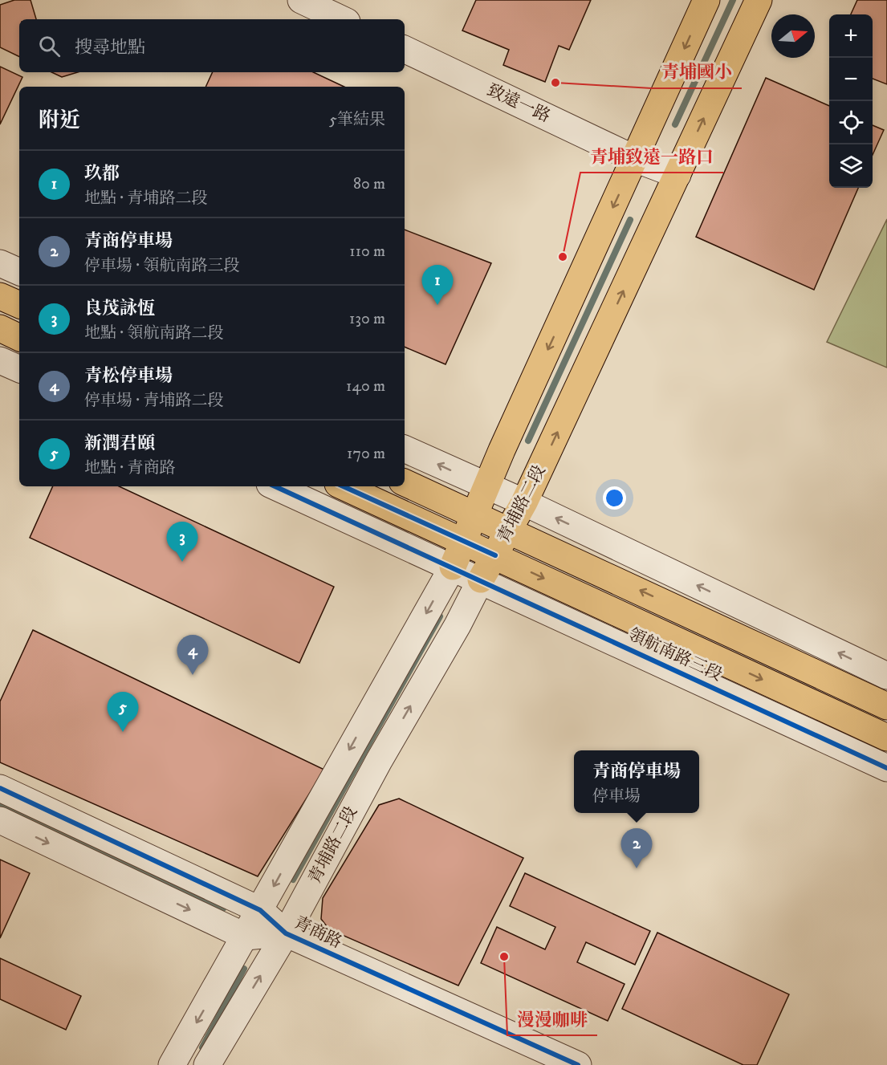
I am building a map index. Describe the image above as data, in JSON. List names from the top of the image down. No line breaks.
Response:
{"streets":{"main road":["青埔路二段","領航南路三段"],"street":["致遠一路","青商路"]},"crossings":[["致遠一路","青埔路二段"],["青埔路二段","領航南路三段"],["青埔路二段","青商路"]],"places":["青埔國小","青埔致遠一路口","漫漫咖啡"],"north":"right","page":{"map_buttons":["+","−"],"search":"搜尋地點","heading":["附近","5筆結果"],"list":[{"mark":"1","name":"玖都","note":"地點 · 青埔路二段","value":"80 m"},{"mark":"2","name":"青商停車場","note":"停車場 · 領航南路三段","value":"110 m"},{"mark":"3","name":"良茂詠恆","note":"地點 · 領航南路二段","value":"130 m"},{"mark":"4","name":"青松停車場","note":"停車場 · 青埔路二段","value":"140 m"},{"mark":"5","name":"新潤君頤","note":"地點 · 青商路","value":"170 m"}],"pins":["1","3","4","5","2"],"popup":["青商停車場","停車場"]}}
